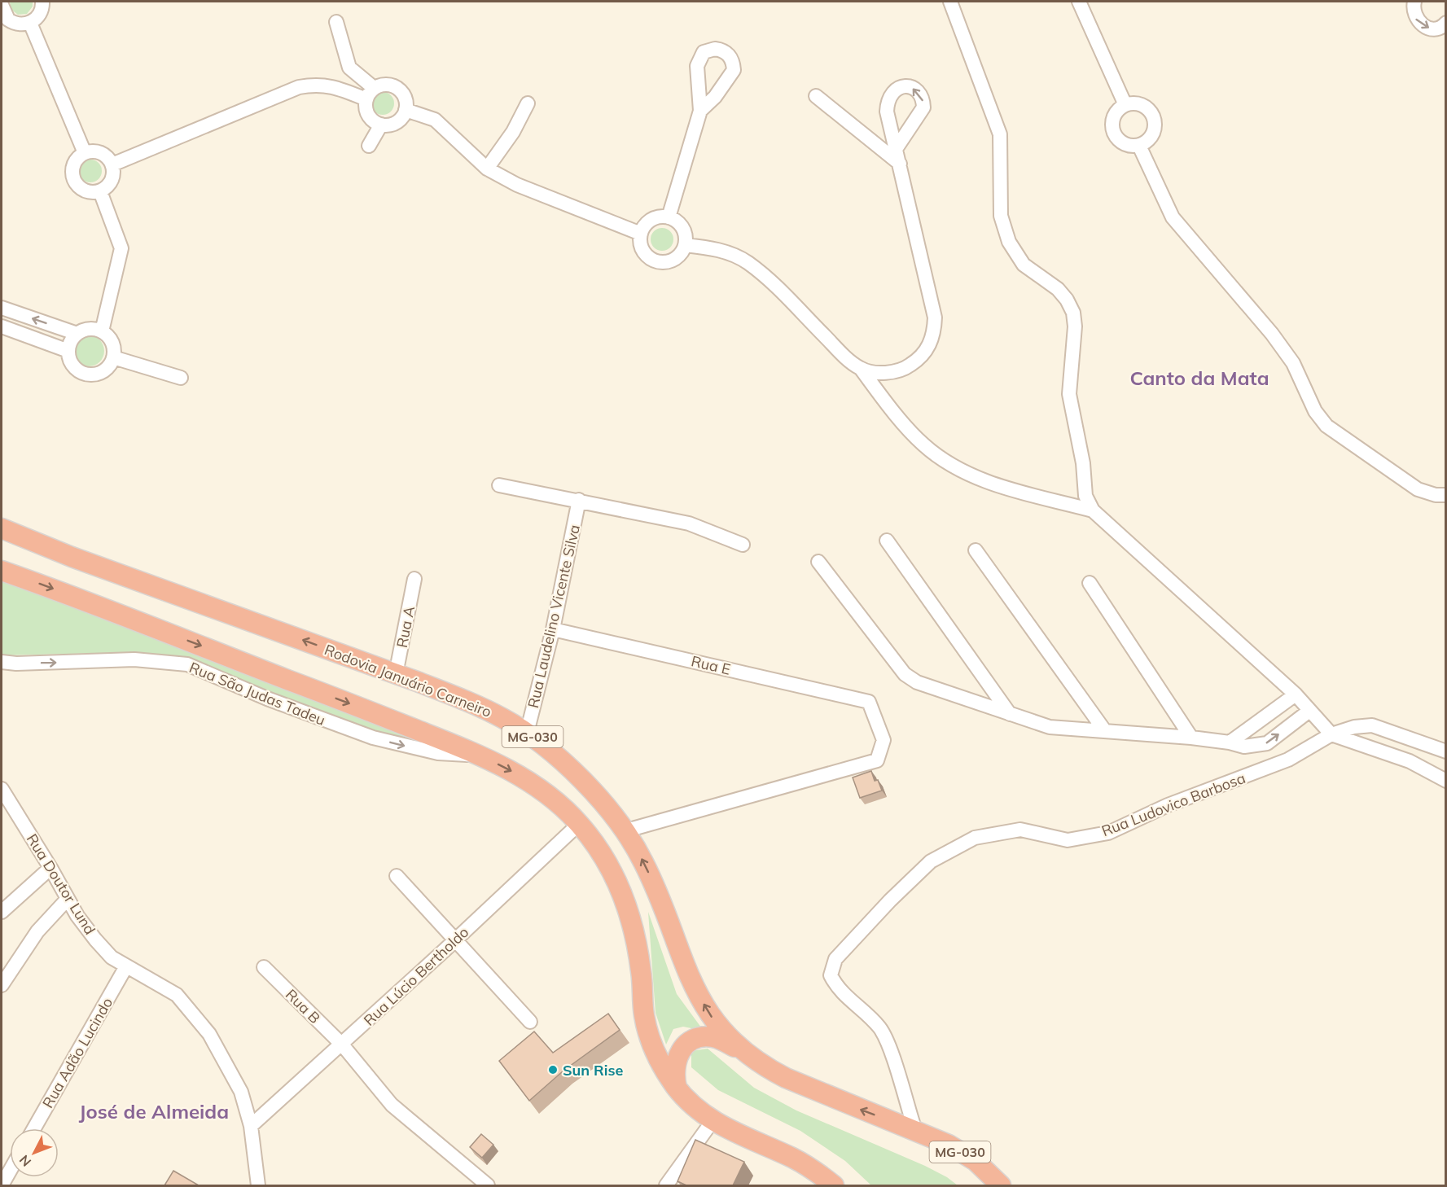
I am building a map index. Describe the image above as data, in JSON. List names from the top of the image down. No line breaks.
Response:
{"streets":{"highway":["Rodovia Januário Carneiro","MG-030"],"street":["Rua Laudelino Vicente Silva","Rua A","Rua E","Rua São Judas Tadeu","Rua Ludovico Barbosa","Rua Doutor Lund","Rua Lúcio Bertholdo","Rua B","Rua Adão Lucindo"]},"crossings":[["Rua Laudelino Vicente Silva","Rua E"],["Rua Laudelino Vicente Silva","Rodovia Januário Carneiro"],["Rua A","Rodovia Januário Carneiro"],["Rua E","Rodovia Januário Carneiro"],["Rodovia Januário Carneiro","Rua Ludovico Barbosa"],["Rua São Judas Tadeu","MG-030"],["MG-030","Rua Lúcio Bertholdo"],["Rua Doutor Lund","Rua Lúcio Bertholdo"],["Rua Doutor Lund","Rua Adão Lucindo"],["Rua Lúcio Bertholdo","Rua B"]],"one_way":["Rua São Judas Tadeu"],"districts":["Canto da Mata","José de Almeida"],"places":["Sun Rise"],"north":"bottom left"}
